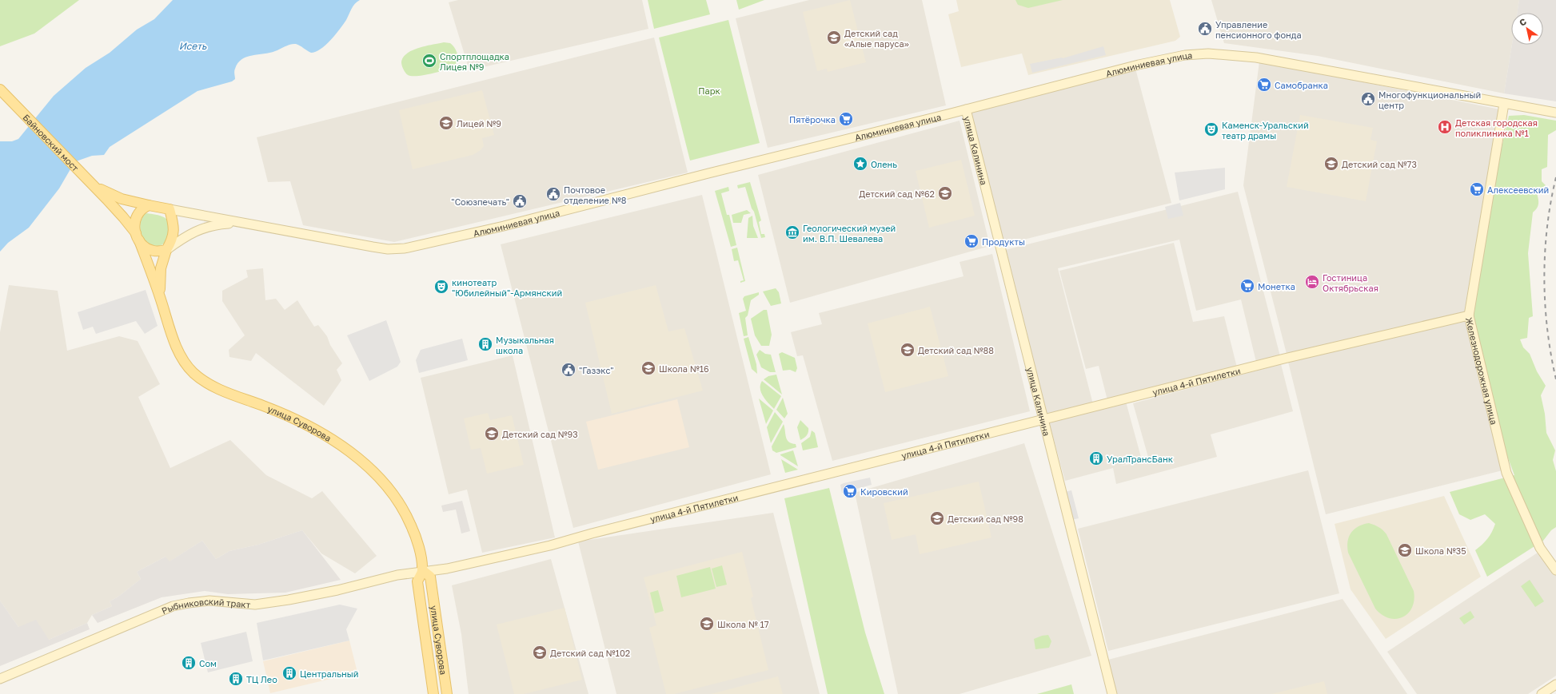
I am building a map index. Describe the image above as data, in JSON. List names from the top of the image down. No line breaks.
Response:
{"streets":{"main road":["Алюминиевая улица","Байновский мост","улица Калинина","Железнодорожная улица","улица 4-й Пятилетки","улица Суворова","Рыбниковский тракт"]},"crossings":[["Алюминиевая улица","улица Калинина"],["Алюминиевая улица","Железнодорожная улица"],["улица Калинина","улица 4-й Пятилетки"],["Железнодорожная улица","улица 4-й Пятилетки"],["улица 4-й Пятилетки","улица Суворова"],["улица 4-й Пятилетки","Рыбниковский тракт"],["улица Суворова","Рыбниковский тракт"]],"water":["Исеть"],"parks":["Парк"],"places":{"public building":["Управление пенсионного фонда","Многофункциональный центр","Почтовое отделение №8","\"Союзпечать\"","\"Газэкс\""],"school or university":["Детский сад «Алые паруса»","Лицей №9","Детский сад №73","Детский сад №62","Детский сад №88","Школа №16","Детский сад №93","Детский сад №98","Школа №35","Школа № 17","Детский сад №102"],"sports":["Спортплощадка Лицея №9"],"supermarket":["Самобранка","Пятёрочка","Алексеевский","Продукты","Монетка","Кировский"],"hospital":["Детская городская поликлиника №1"],"theatre":["Каменск-Уральский театр драмы","кинотеатр \"Юбилейный\"-Армянский"],"place":["Олень"],"museum":["Геологический музей им. В.П. Шевалева"],"hotel":["Гостиница Октябрьская"],"building":["Музыкальная школа","УралТрансБанк","Сом","Центральный","ТЦ Лео"]},"north":"top left"}
